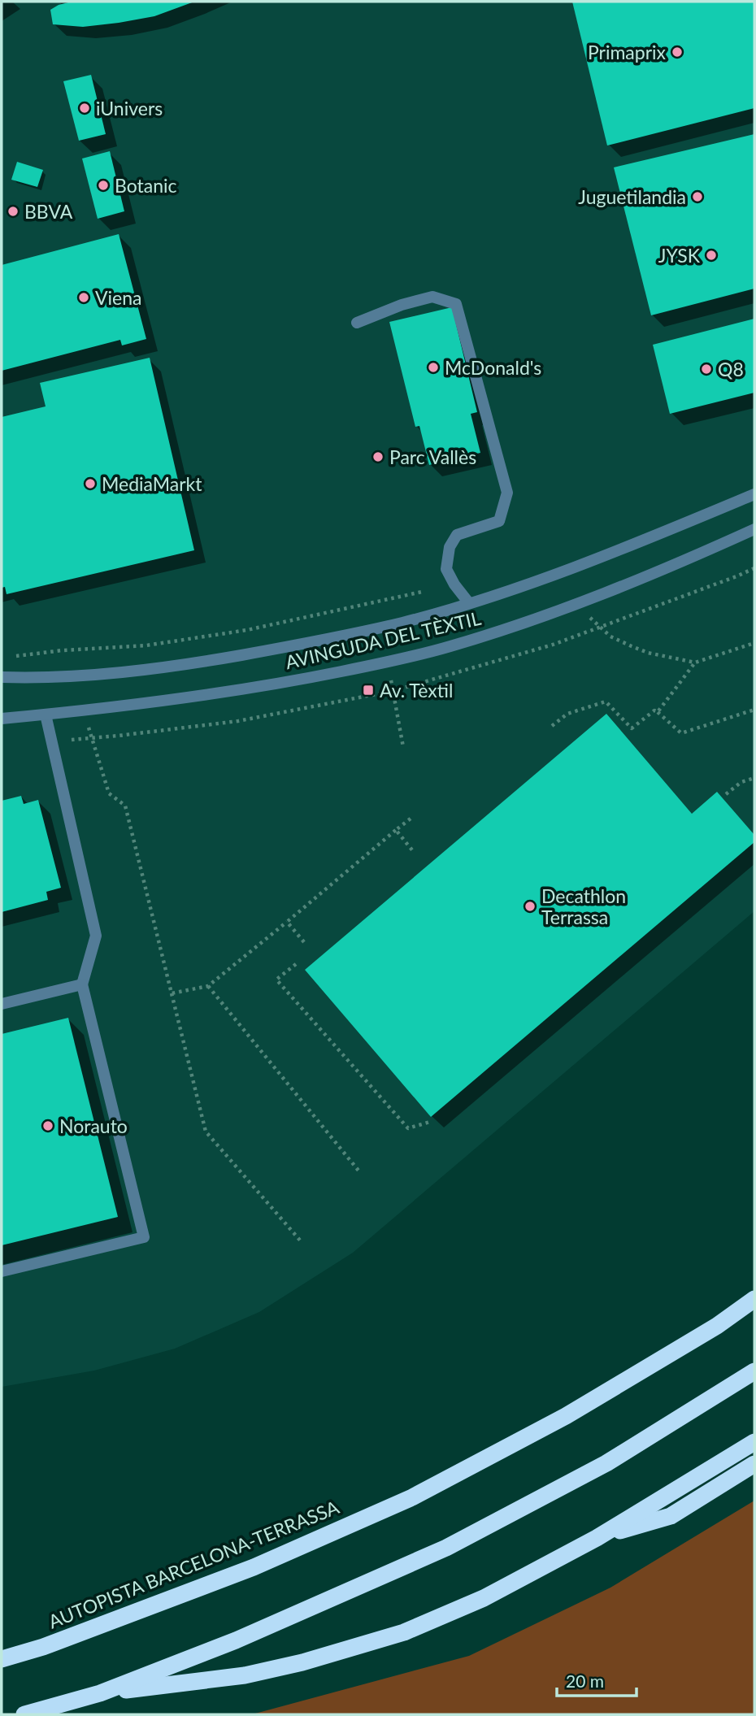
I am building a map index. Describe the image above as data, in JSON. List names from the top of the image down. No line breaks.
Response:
{"streets":{"highway":["AUTOPISTA BARCELONA-TERRASSA"],"street":["AVINGUDA DEL TÈXTIL"]},"places":{"other":["Primaprix","iUnivers","Botanic","Juguetilandia","BBVA","JYSK","Viena","McDonald's","Q8","Parc Vallès","MediaMarkt","Decathlon Terrassa","Norauto"],"transit":["Av. Tèxtil"]},"scale_bar":"20 m"}
